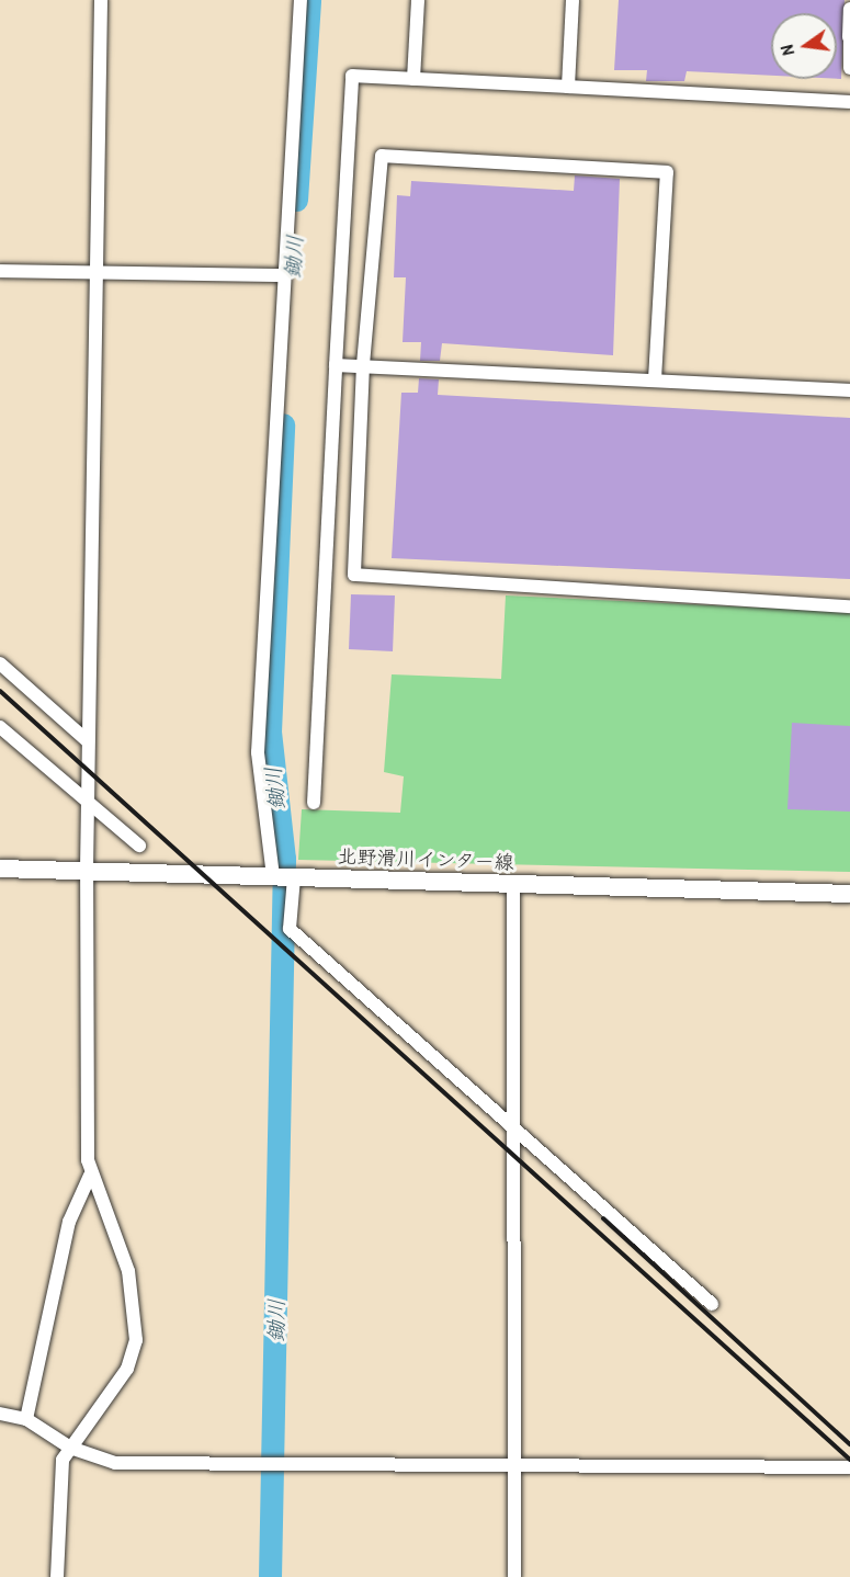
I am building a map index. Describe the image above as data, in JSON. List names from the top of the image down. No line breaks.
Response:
{"streets":{"main road":["北野滑川インター線"]},"water":["鋤川"],"north":"left"}
